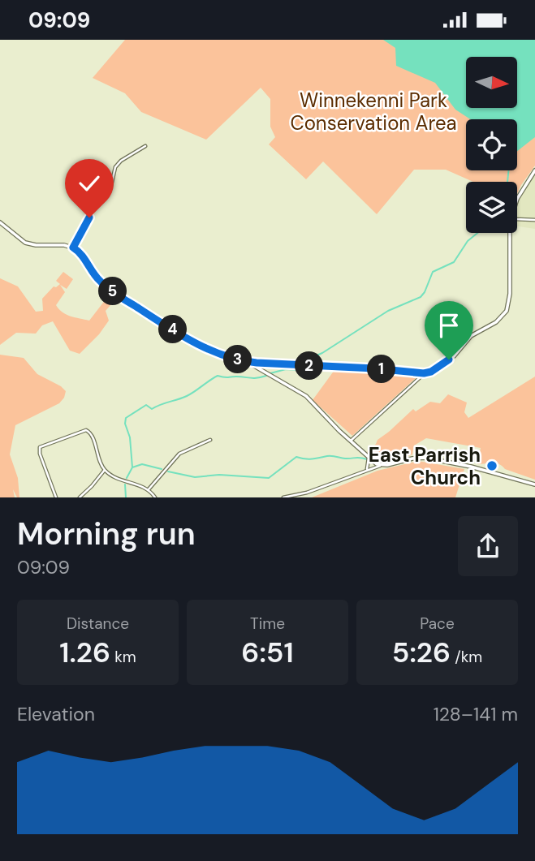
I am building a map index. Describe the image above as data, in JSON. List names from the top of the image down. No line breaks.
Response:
{"parks":["Winnekenni Park Conservation Area"],"places":["East Parrish Church"],"north":"right","page":{"status":"09:09","pins":["5","4","3","2","1"],"heading":["Morning run","09:09"],"stats":[["Distance","1.26 km"],["Time","6:51"],["Pace","5:26 /km"]],"chart":["Elevation","128–141 m"]}}
